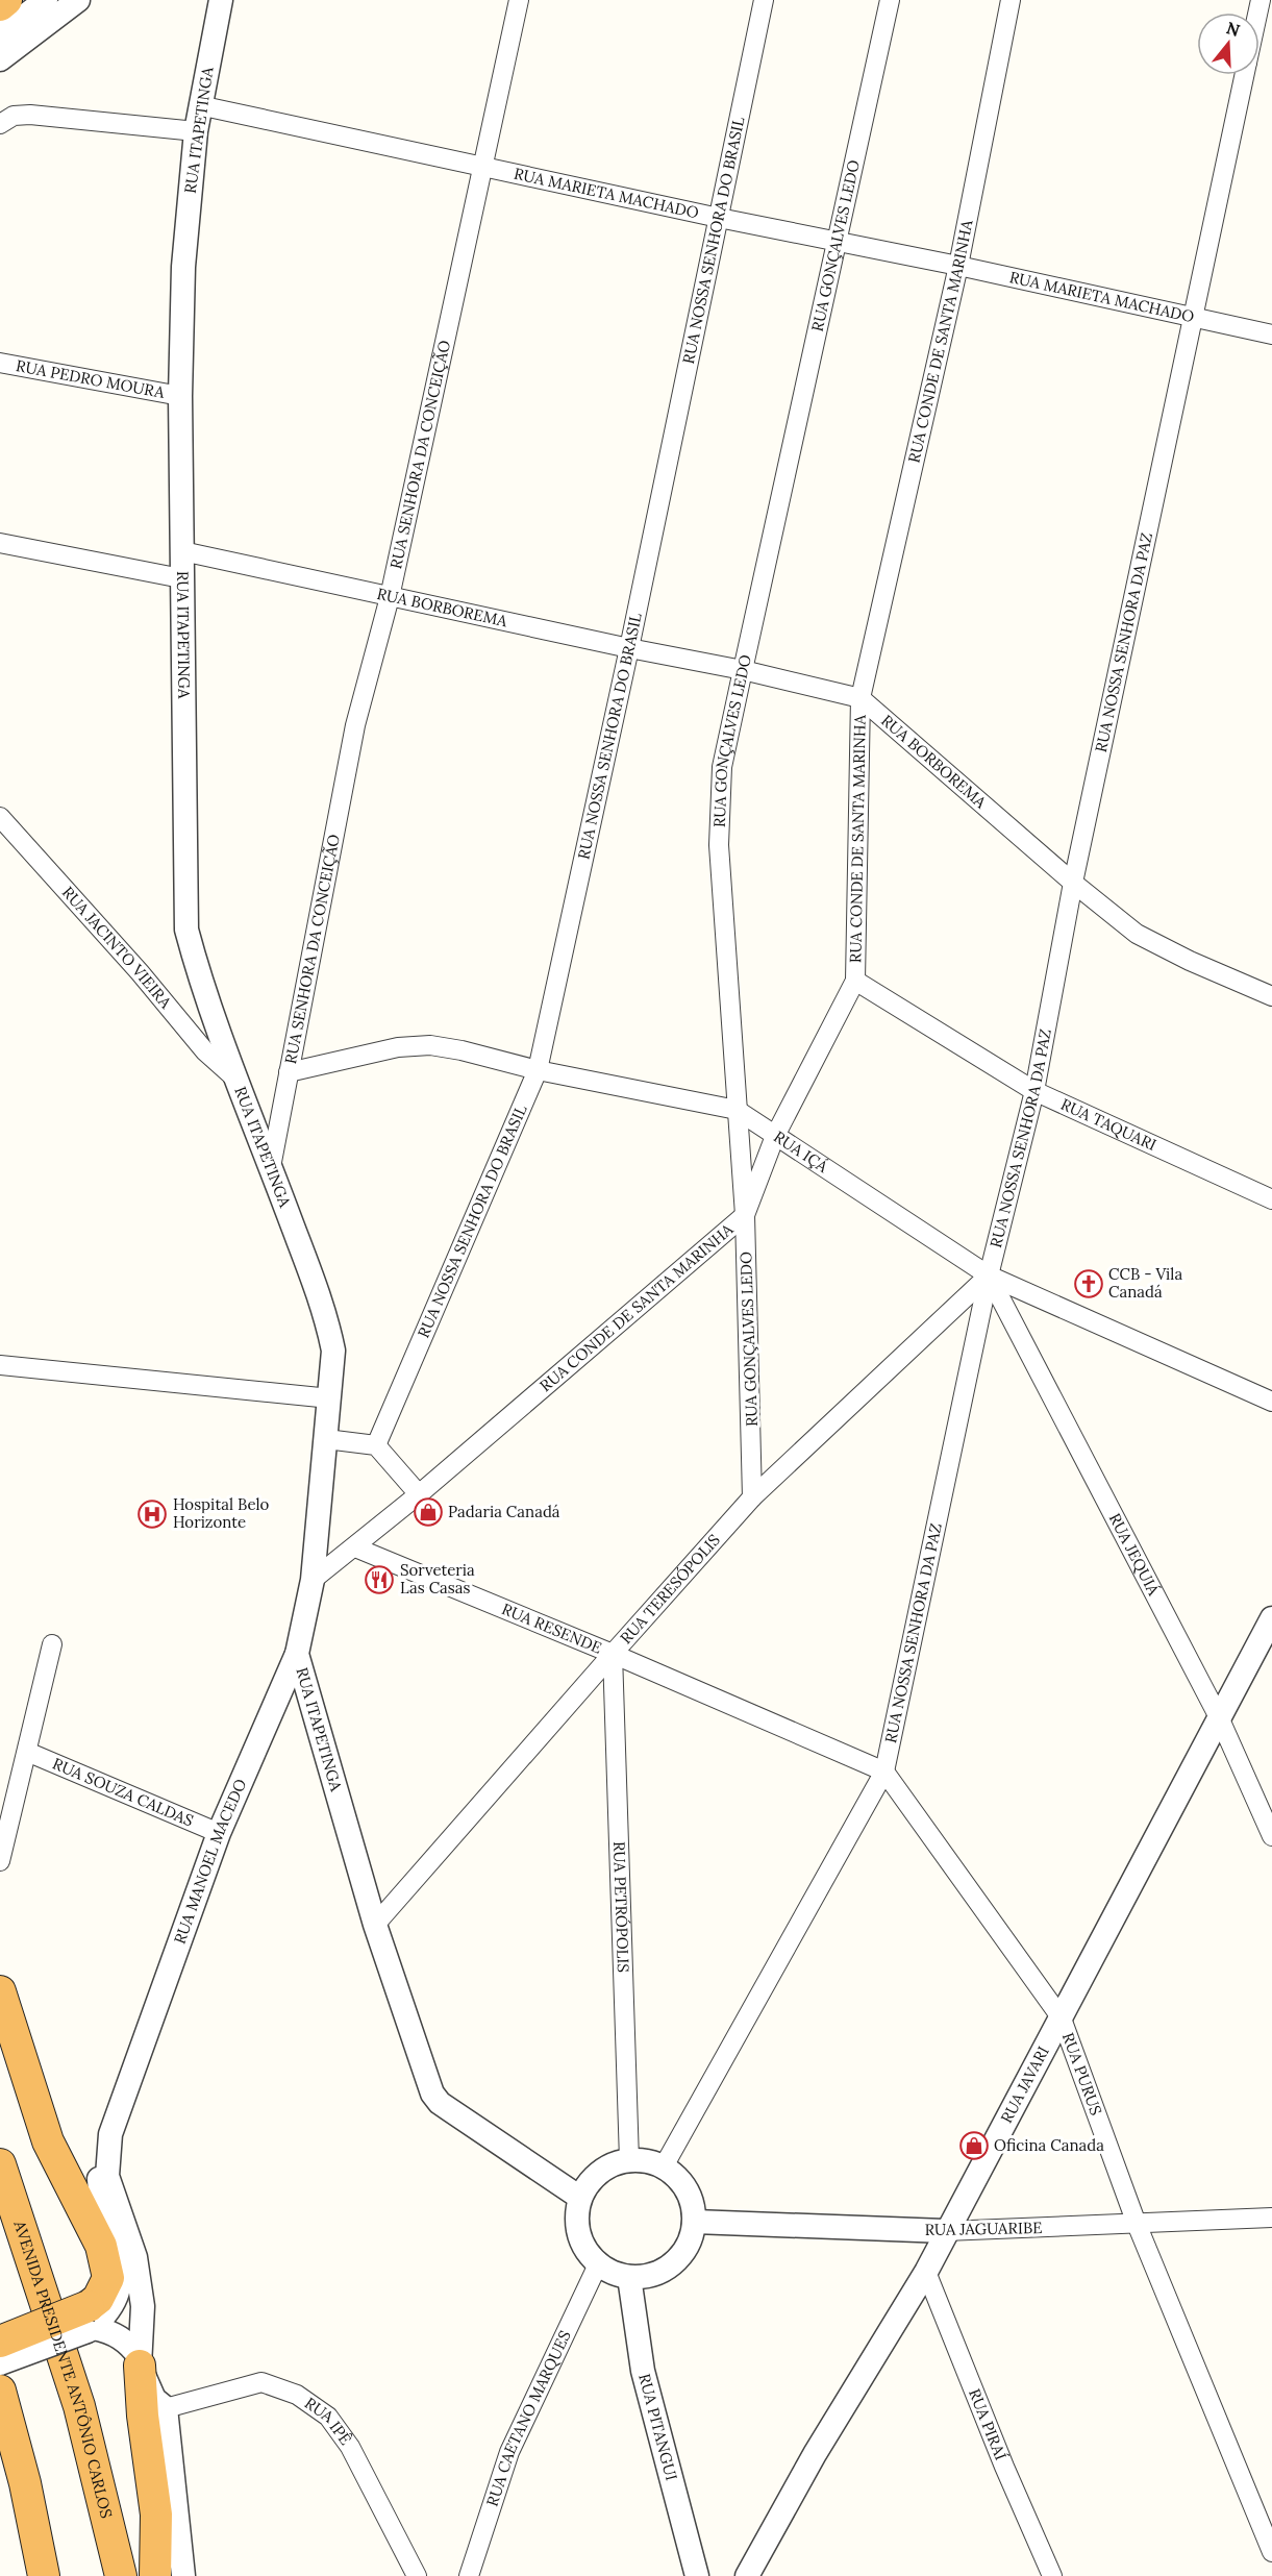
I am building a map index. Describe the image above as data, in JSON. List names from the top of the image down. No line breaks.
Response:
{"streets":{"highway":["AVENIDA PRESIDENTE ANTÔNIO CARLOS"],"street":["RUA ITAPETINGA","RUA MARIETA MACHADO","RUA NOSSA SENHORA DO BRASIL","RUA GONÇALVES LEDO","RUA CONDE DE SANTA MARINHA","RUA PEDRO MOURA","RUA SENHORA DA CONCEIÇÃO","RUA BORBOREMA","RUA NOSSA SENHORA DA PAZ","RUA JACINTO VIEIRA","RUA TAQUARI","RUA IÇÁ","RUA JEQUIÁ","RUA TERESÓPOLIS","RUA RESENDE","RUA SOUZA CALDAS","RUA MANOEL MACEDO","RUA PETRÓPOLIS","RUA PURUS","RUA JAVARI","RUA JAGUARIBE","RUA CAETANO MARQUES","RUA IPÊ","RUA PIRAÍ","RUA PITANGUI"]},"crossings":[["RUA ITAPETINGA","RUA MARIETA MACHADO"],["RUA ITAPETINGA","RUA CONDE DE SANTA MARINHA"],["RUA ITAPETINGA","RUA PEDRO MOURA"],["RUA ITAPETINGA","RUA SENHORA DA CONCEIÇÃO"],["RUA ITAPETINGA","RUA BORBOREMA"],["RUA ITAPETINGA","RUA NOSSA SENHORA DA PAZ"],["RUA ITAPETINGA","RUA JACINTO VIEIRA"],["RUA ITAPETINGA","RUA TERESÓPOLIS"],["RUA ITAPETINGA","RUA MANOEL MACEDO"],["RUA ITAPETINGA","RUA PETRÓPOLIS"],["RUA ITAPETINGA","RUA JAGUARIBE"],["RUA ITAPETINGA","RUA CAETANO MARQUES"],["RUA ITAPETINGA","RUA PITANGUI"],["RUA MARIETA MACHADO","RUA NOSSA SENHORA DO BRASIL"],["RUA MARIETA MACHADO","RUA GONÇALVES LEDO"],["RUA MARIETA MACHADO","RUA CONDE DE SANTA MARINHA"],["RUA MARIETA MACHADO","RUA SENHORA DA CONCEIÇÃO"],["RUA MARIETA MACHADO","RUA NOSSA SENHORA DA PAZ"],["RUA NOSSA SENHORA DO BRASIL","RUA BORBOREMA"],["RUA NOSSA SENHORA DO BRASIL","RUA IÇÁ"],["RUA GONÇALVES LEDO","RUA CONDE DE SANTA MARINHA"],["RUA GONÇALVES LEDO","RUA BORBOREMA"],["RUA GONÇALVES LEDO","RUA IÇÁ"],["RUA GONÇALVES LEDO","RUA TERESÓPOLIS"],["RUA CONDE DE SANTA MARINHA","RUA BORBOREMA"],["RUA CONDE DE SANTA MARINHA","RUA TAQUARI"],["RUA CONDE DE SANTA MARINHA","RUA IÇÁ"],["RUA CONDE DE SANTA MARINHA","RUA RESENDE"],["RUA SENHORA DA CONCEIÇÃO","RUA BORBOREMA"],["RUA SENHORA DA CONCEIÇÃO","RUA IÇÁ"],["RUA BORBOREMA","RUA NOSSA SENHORA DA PAZ"],["RUA NOSSA SENHORA DA PAZ","RUA TAQUARI"],["RUA NOSSA SENHORA DA PAZ","RUA IÇÁ"],["RUA NOSSA SENHORA DA PAZ","RUA JEQUIÁ"],["RUA NOSSA SENHORA DA PAZ","RUA TERESÓPOLIS"],["RUA NOSSA SENHORA DA PAZ","RUA RESENDE"],["RUA NOSSA SENHORA DA PAZ","RUA PETRÓPOLIS"],["RUA NOSSA SENHORA DA PAZ","RUA PURUS"],["RUA NOSSA SENHORA DA PAZ","RUA JAGUARIBE"],["RUA NOSSA SENHORA DA PAZ","RUA CAETANO MARQUES"],["RUA NOSSA SENHORA DA PAZ","RUA PITANGUI"],["RUA IÇÁ","RUA JEQUIÁ"],["RUA IÇÁ","RUA TERESÓPOLIS"],["RUA JEQUIÁ","RUA TERESÓPOLIS"],["RUA JEQUIÁ","RUA JAVARI"],["RUA TERESÓPOLIS","RUA RESENDE"],["RUA TERESÓPOLIS","RUA PETRÓPOLIS"],["RUA RESENDE","RUA PETRÓPOLIS"],["RUA RESENDE","RUA PURUS"],["RUA SOUZA CALDAS","RUA MANOEL MACEDO"],["RUA MANOEL MACEDO","RUA IPÊ"],["RUA PETRÓPOLIS","RUA JAGUARIBE"],["RUA PETRÓPOLIS","RUA CAETANO MARQUES"],["RUA PETRÓPOLIS","RUA PITANGUI"],["RUA PURUS","RUA JAVARI"],["RUA PURUS","RUA JAGUARIBE"],["RUA JAVARI","RUA JAGUARIBE"],["RUA JAVARI","RUA PIRAÍ"],["RUA JAGUARIBE","RUA CAETANO MARQUES"],["RUA JAGUARIBE","RUA PITANGUI"],["RUA CAETANO MARQUES","RUA PITANGUI"]],"places":{"church":["CCB - Vila Canadá"],"shop":["Padaria Canadá","Oficina Canada"],"hospital":["Hospital Belo Horizonte"],"restaurant":["Sorveteria Las Casas"]},"north":"top"}
